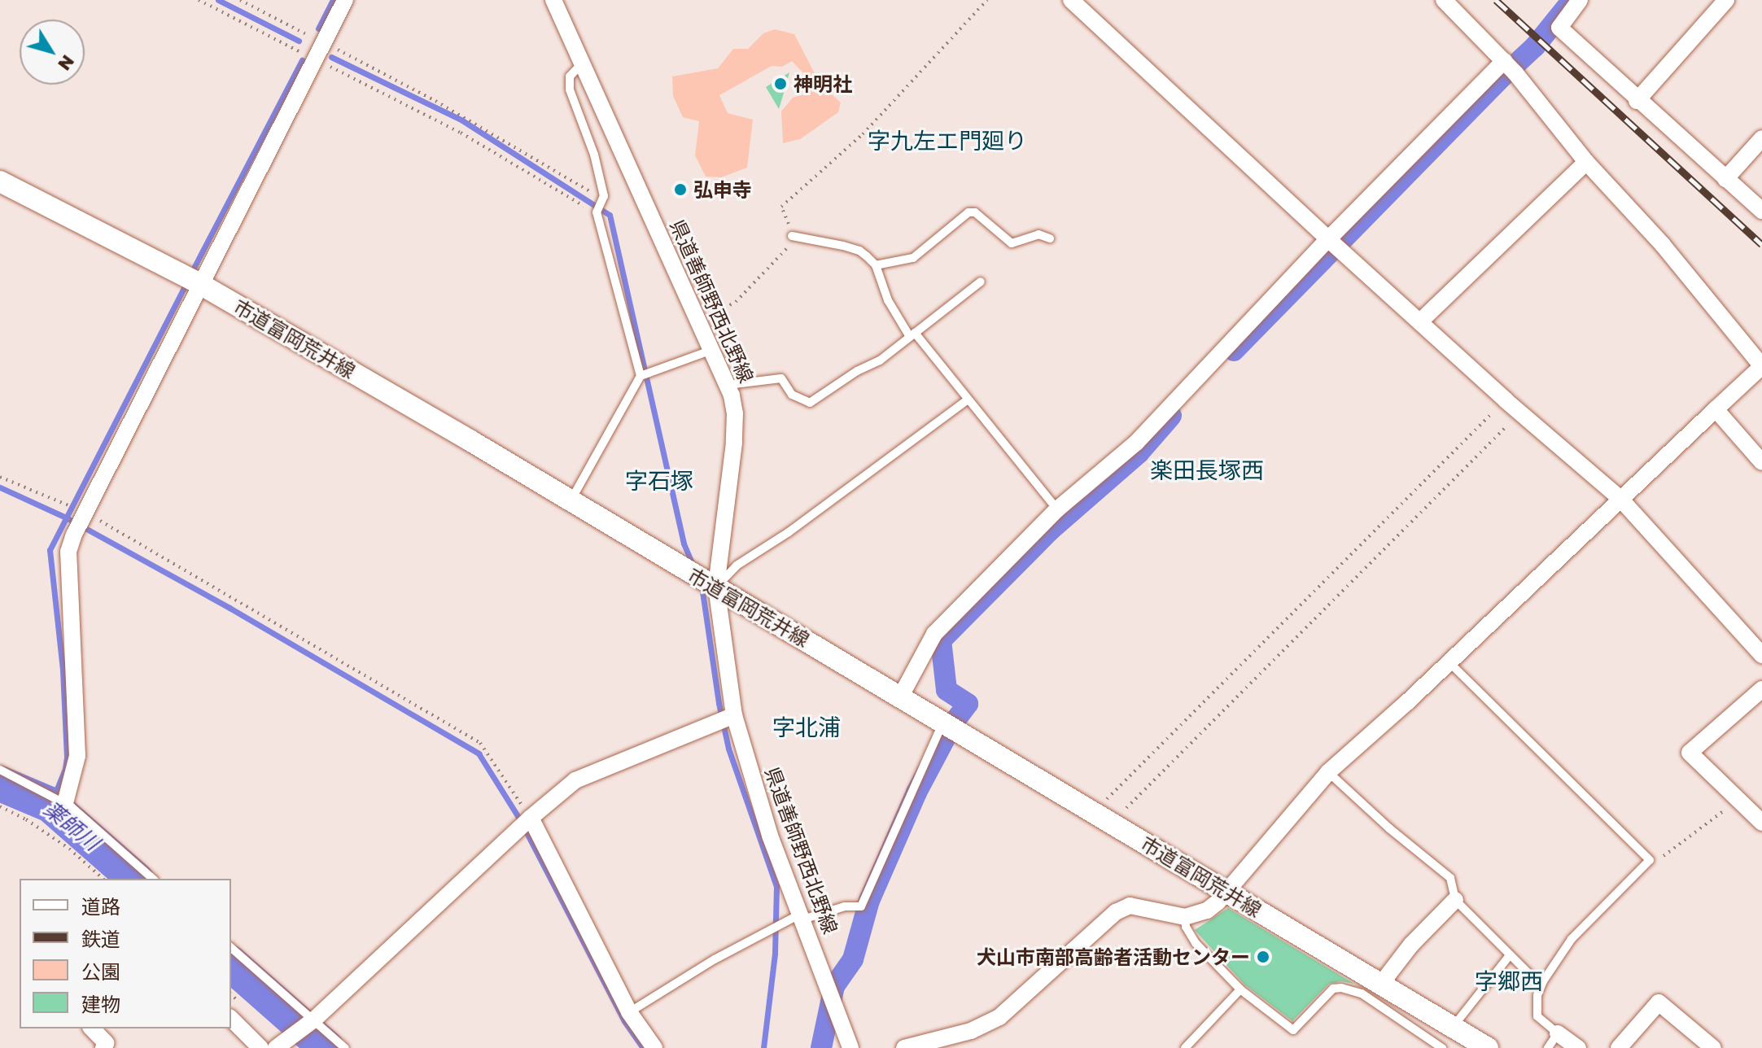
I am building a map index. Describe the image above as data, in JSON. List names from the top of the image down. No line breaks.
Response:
{"streets":{"street":["県道善師野西北野線","市道富岡荒井線"]},"crossings":[["県道善師野西北野線","市道富岡荒井線"]],"districts":["字九左エ門廻り","楽田長塚西","字石塚","字北浦","字郷西"],"water":["薬師川"],"places":["神明社","弘申寺","犬山市南部高齢者活動センター"],"legend":["道路","鉄道","公園","建物"],"north":"bottom right"}
